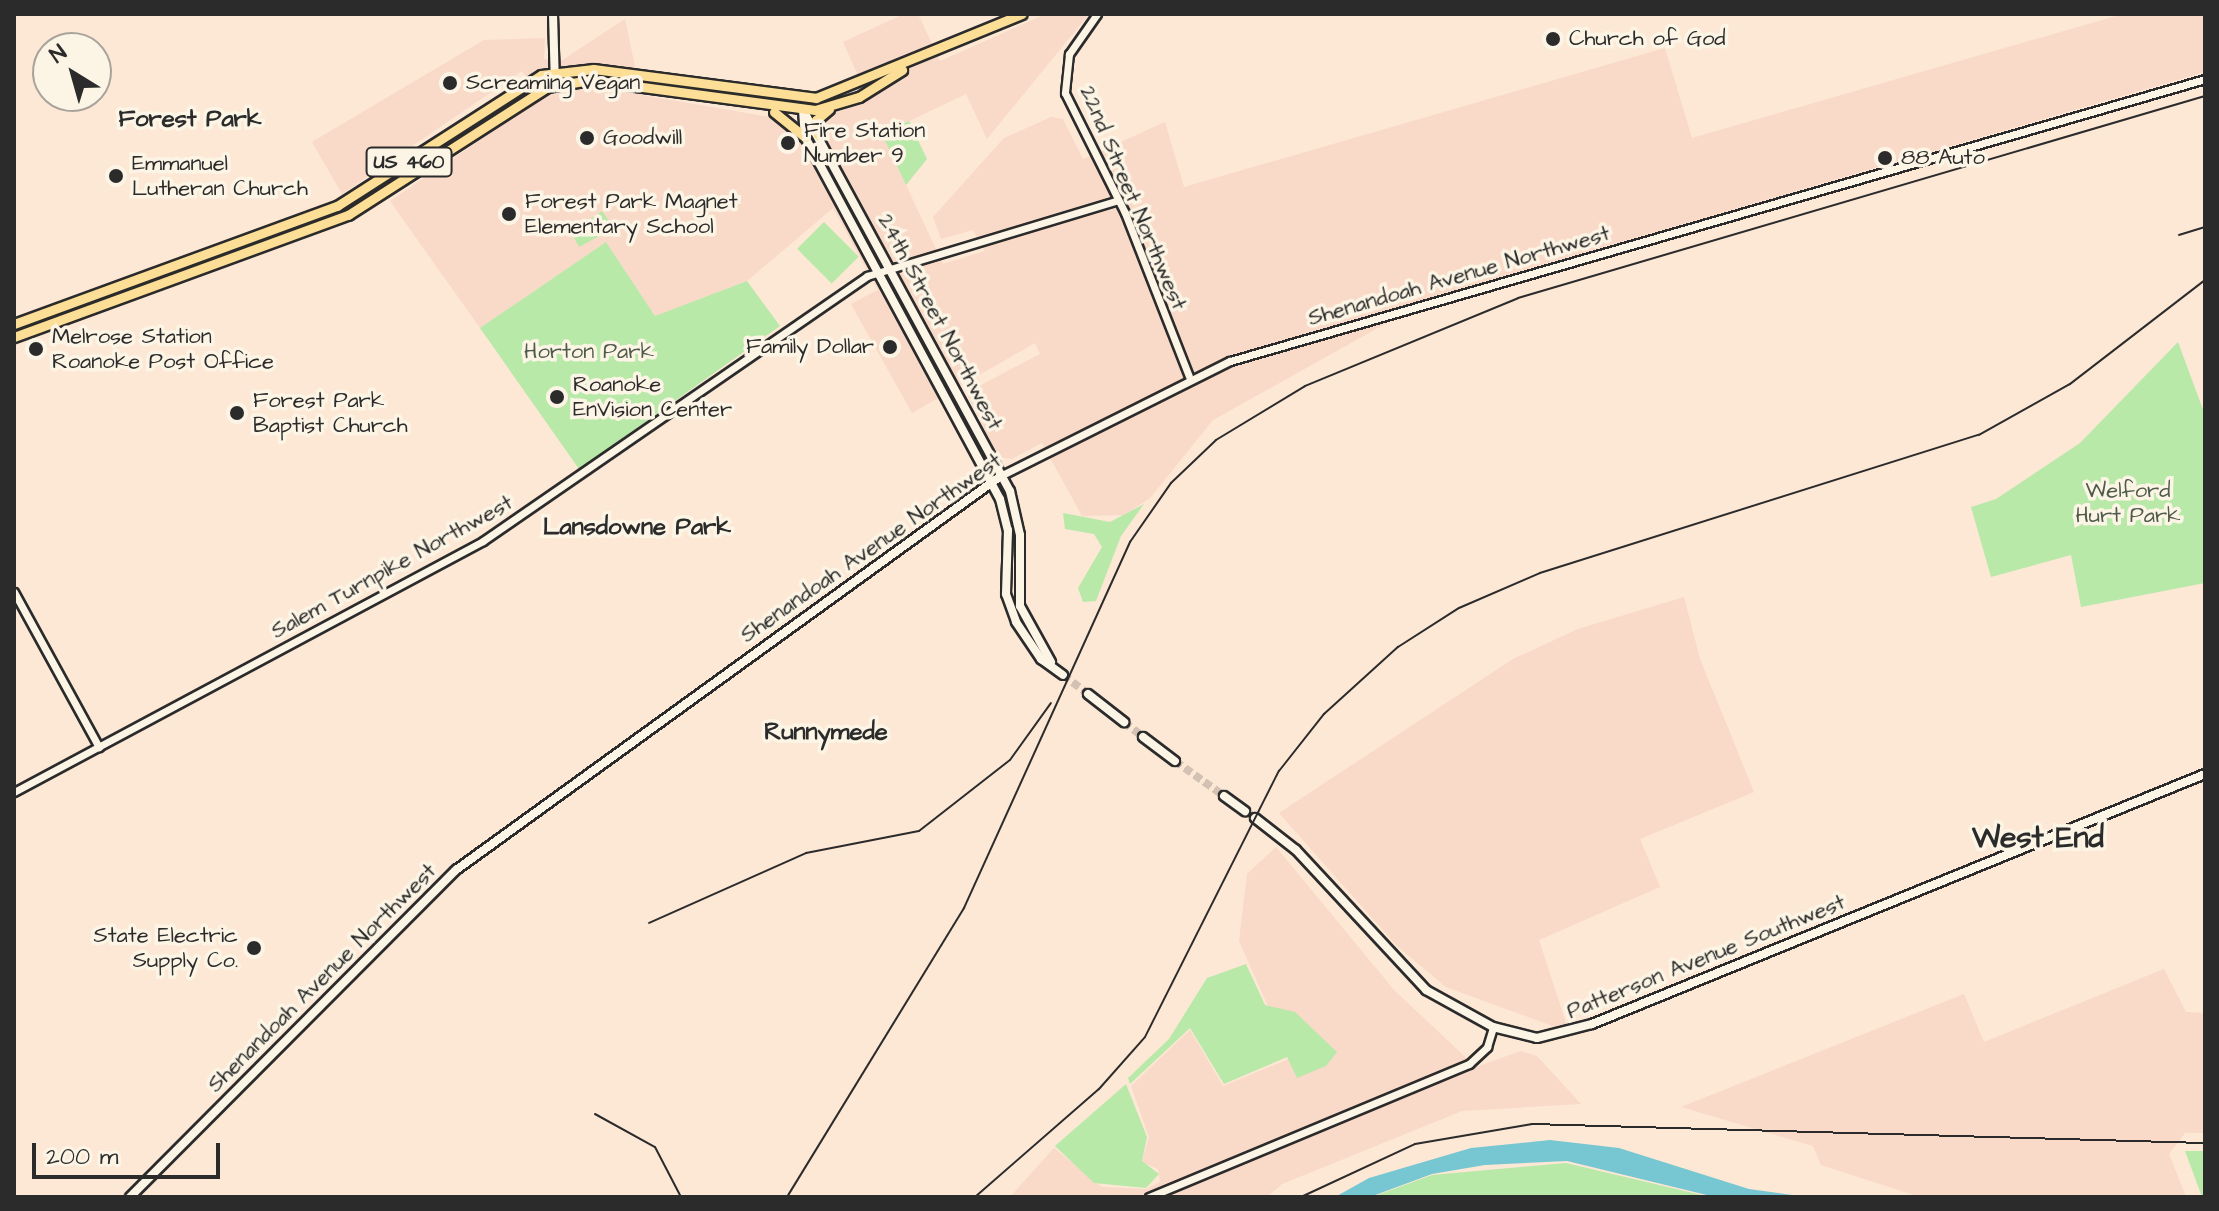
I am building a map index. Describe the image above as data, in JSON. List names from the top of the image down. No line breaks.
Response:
{"streets":{"main road":["US 460","Shenandoah Avenue Northwest","24th Street Northwest","Patterson Avenue Southwest"],"street":["22nd Street Northwest","Salem Turnpike Northwest"]},"crossings":[["US 460","24th Street Northwest"],["22nd Street Northwest","Shenandoah Avenue Northwest"],["22nd Street Northwest","Salem Turnpike Northwest"],["Shenandoah Avenue Northwest","24th Street Northwest"],["24th Street Northwest","Salem Turnpike Northwest"]],"districts":["Forest Park","Lansdowne Park","Runnymede","West End"],"parks":["Horton Park","Welford Hurt Park"],"places":["Church of God","Screaming Vegan","Goodwill","Fire Station Number 9","88 Auto","Emmanuel Lutheran Church","Forest Park Magnet Elementary School","Family Dollar","Melrose Station Roanoke Post Office","Roanoke EnVision Center","Forest Park Baptist Church","State Electric Supply Co."],"scale_bar":"200 m","north":"top left"}
